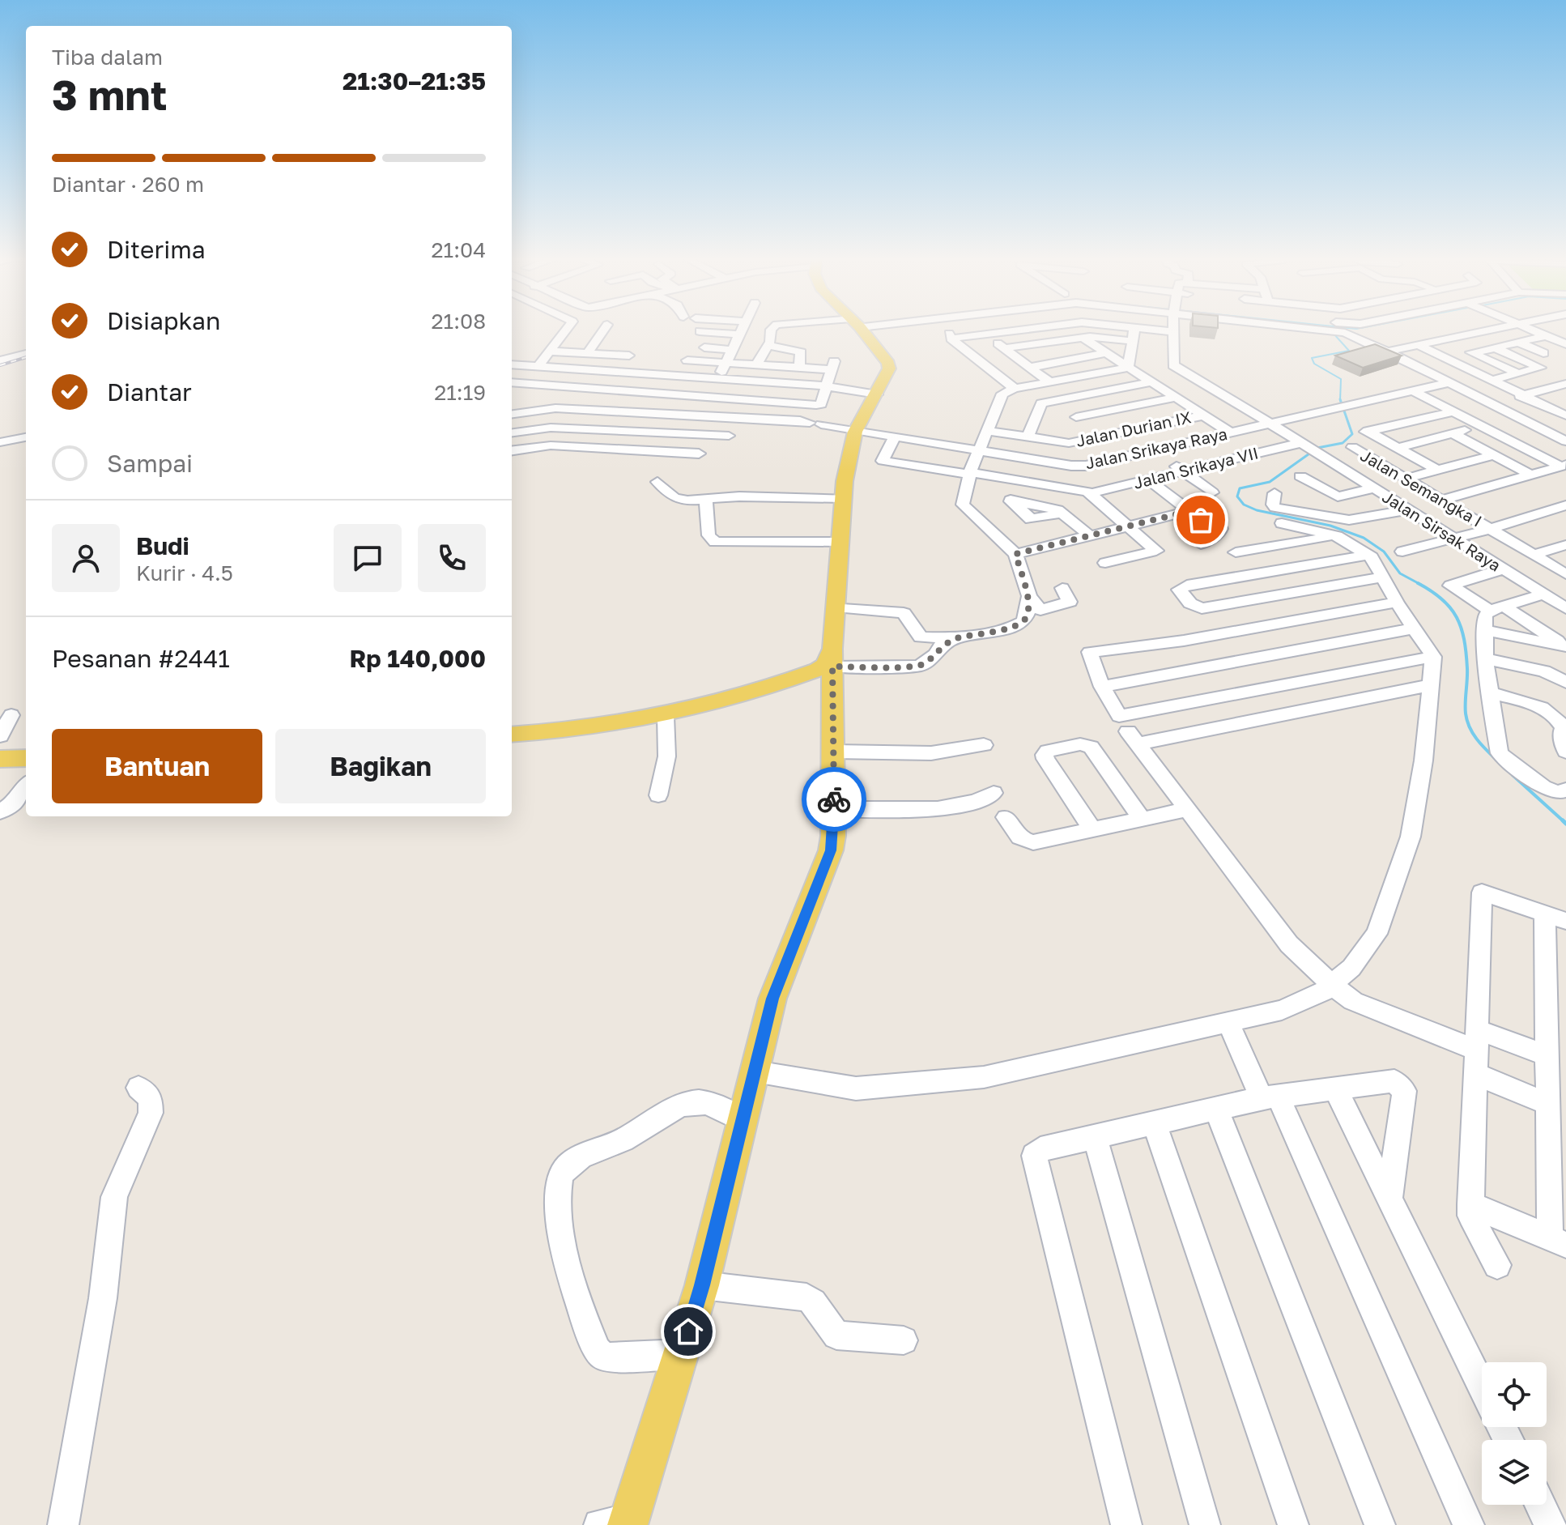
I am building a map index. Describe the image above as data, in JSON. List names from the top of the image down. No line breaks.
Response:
{"streets":{"street":["Jalan Durian IX","Jalan Srikaya Raya","Jalan Srikaya VII","Jalan Semangka I","Jalan Sirsak Raya"]},"crossings":[["Jalan Srikaya Raya","Jalan Sirsak Raya"],["Jalan Srikaya VII","Jalan Semangka I"],["Jalan Srikaya VII","Jalan Sirsak Raya"]],"page":{"heading":["3 mnt","Tiba dalam","21:30–21:35"],"panel":["Budi","Kurir · 4.5","Pesanan #2441","Rp 140,000"],"bar":"Diantar · 260 m","list":[["Diterima","21:04"],["Disiapkan","21:08"],["Diantar","21:19"],"Sampai"],"buttons":["Bantuan","Bagikan"]}}
